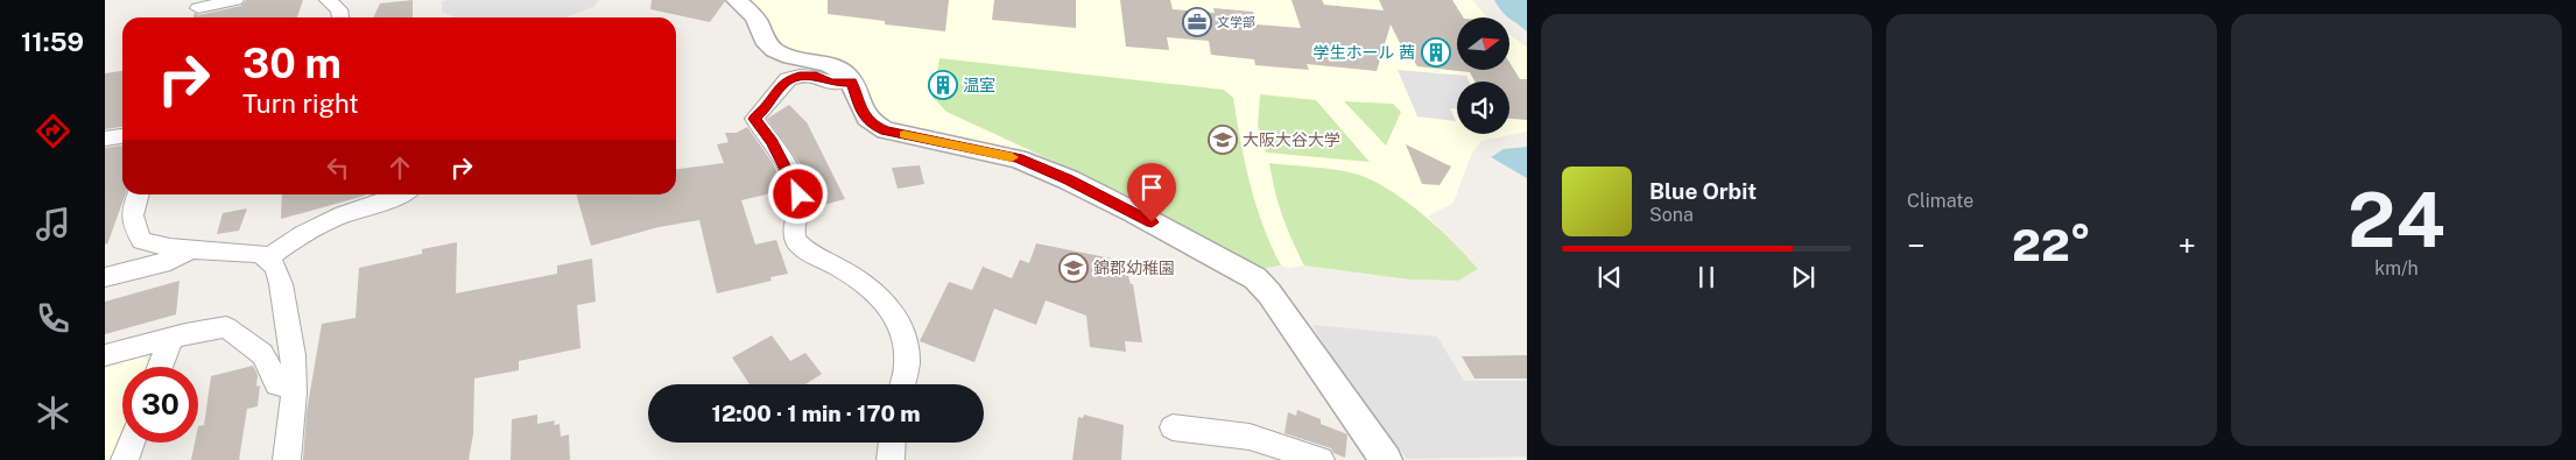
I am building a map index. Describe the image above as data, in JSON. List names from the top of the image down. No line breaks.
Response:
{"places":{"office":["文学部"],"building":["学生ホール 茜","温室"],"school or university":["大阪大谷大学","錦郡幼稚園"]},"north":"right","page":{"tabs":"11:59","tile":["Climate",["24","km/h"]],"turn":["30 m","Turn right"],"song":["Blue Orbit","Sona"],"heat":["−","22°","+"],"limit":"30","trip":"12:00 · 1 min · 170 m"}}
